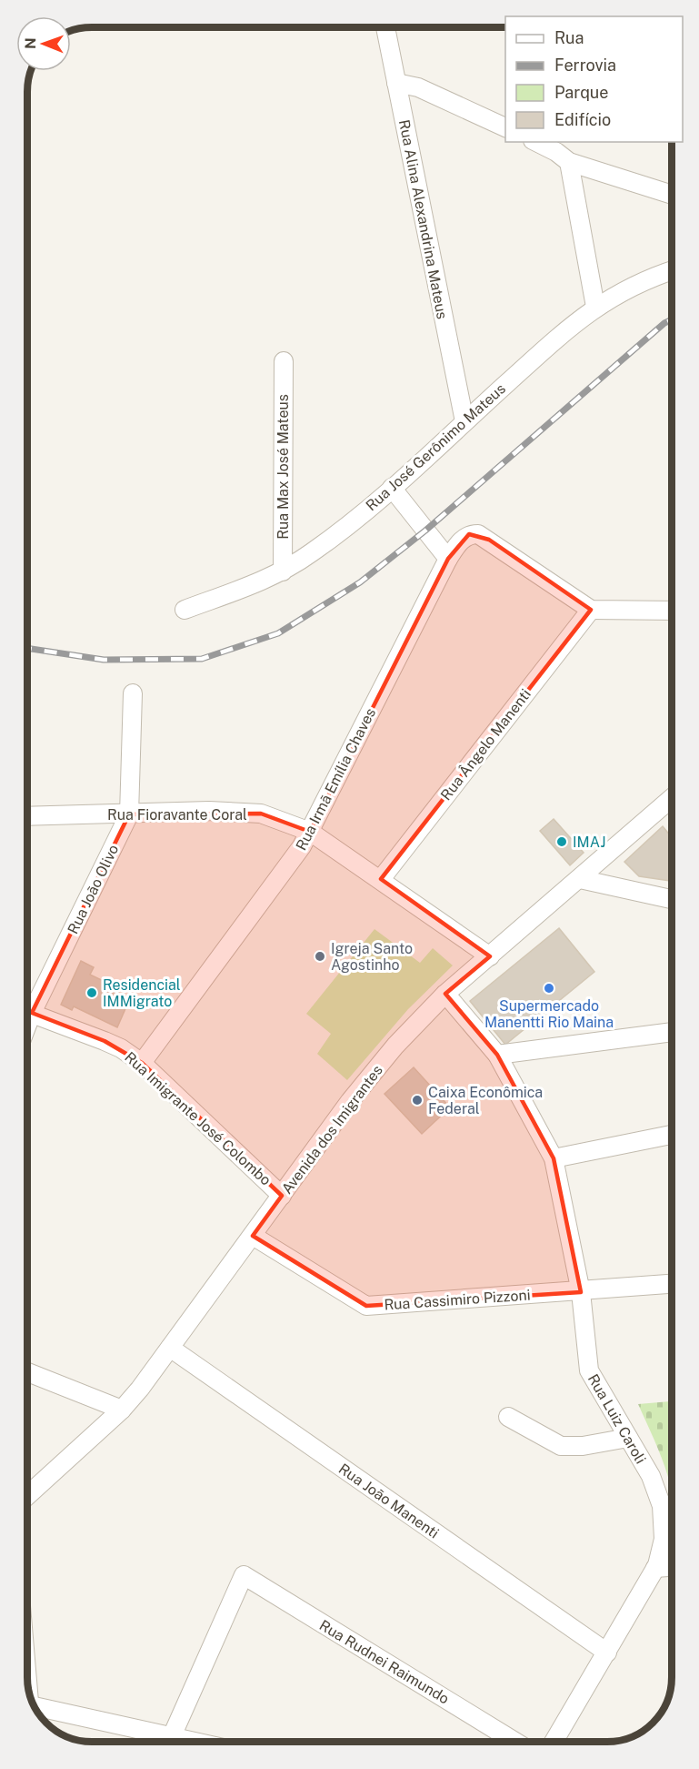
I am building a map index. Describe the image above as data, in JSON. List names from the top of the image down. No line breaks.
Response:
{"streets":{"street":["Rua Alina Alexandrina Mateus","Rua José Gerônimo Mateus","Rua Max José Mateus","Rua Ângelo Manenti","Rua Irmã Emília Chaves","Rua Fioravante Coral","Rua João Olivo","Rua Imigrante José Colombo","Avenida dos Imigrantes","Rua Cassimiro Pizzoni","Rua Luiz Caroli","Rua João Manenti","Rua Rudnei Raimundo"]},"crossings":[["Rua Alina Alexandrina Mateus","Rua José Gerônimo Mateus"],["Rua José Gerônimo Mateus","Rua Max José Mateus"],["Rua Ângelo Manenti","Rua Irmã Emília Chaves"],["Rua Ângelo Manenti","Rua Fioravante Coral"],["Rua Irmã Emília Chaves","Rua Fioravante Coral"],["Rua Irmã Emília Chaves","Rua Imigrante José Colombo"],["Rua Fioravante Coral","Rua João Olivo"],["Rua Fioravante Coral","Avenida dos Imigrantes"],["Rua Imigrante José Colombo","Avenida dos Imigrantes"],["Avenida dos Imigrantes","Rua Cassimiro Pizzoni"],["Avenida dos Imigrantes","Rua Luiz Caroli"],["Avenida dos Imigrantes","Rua João Manenti"],["Rua Cassimiro Pizzoni","Rua Luiz Caroli"],["Rua Luiz Caroli","Rua João Manenti"]],"places":["IMAJ","Igreja Santo Agostinho","Supermercado Manentti Rio Maina","Residencial IMMigrato","Caixa Econômica Federal"],"legend":["Rua","Ferrovia","Parque","Edifício"],"north":"left"}
